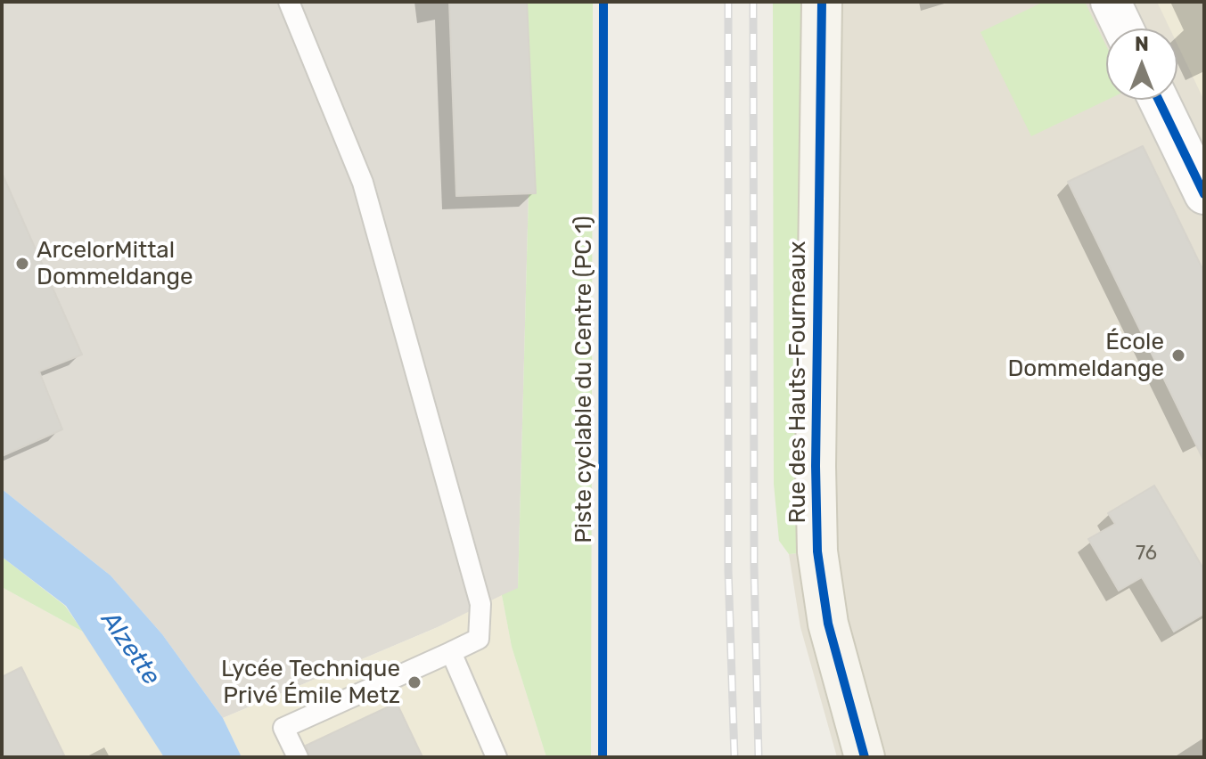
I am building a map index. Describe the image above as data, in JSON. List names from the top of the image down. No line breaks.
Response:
{"streets":{"street":["Rue des Hauts-Fourneaux"],"cycle path":["Piste cyclable du Centre (PC 1)"]},"water":["Alzette"],"places":["ArcelorMittal Dommeldange","École Dommeldange","Lycée Technique Privé Émile Metz"],"house_numbers":["76"],"north":"top"}
